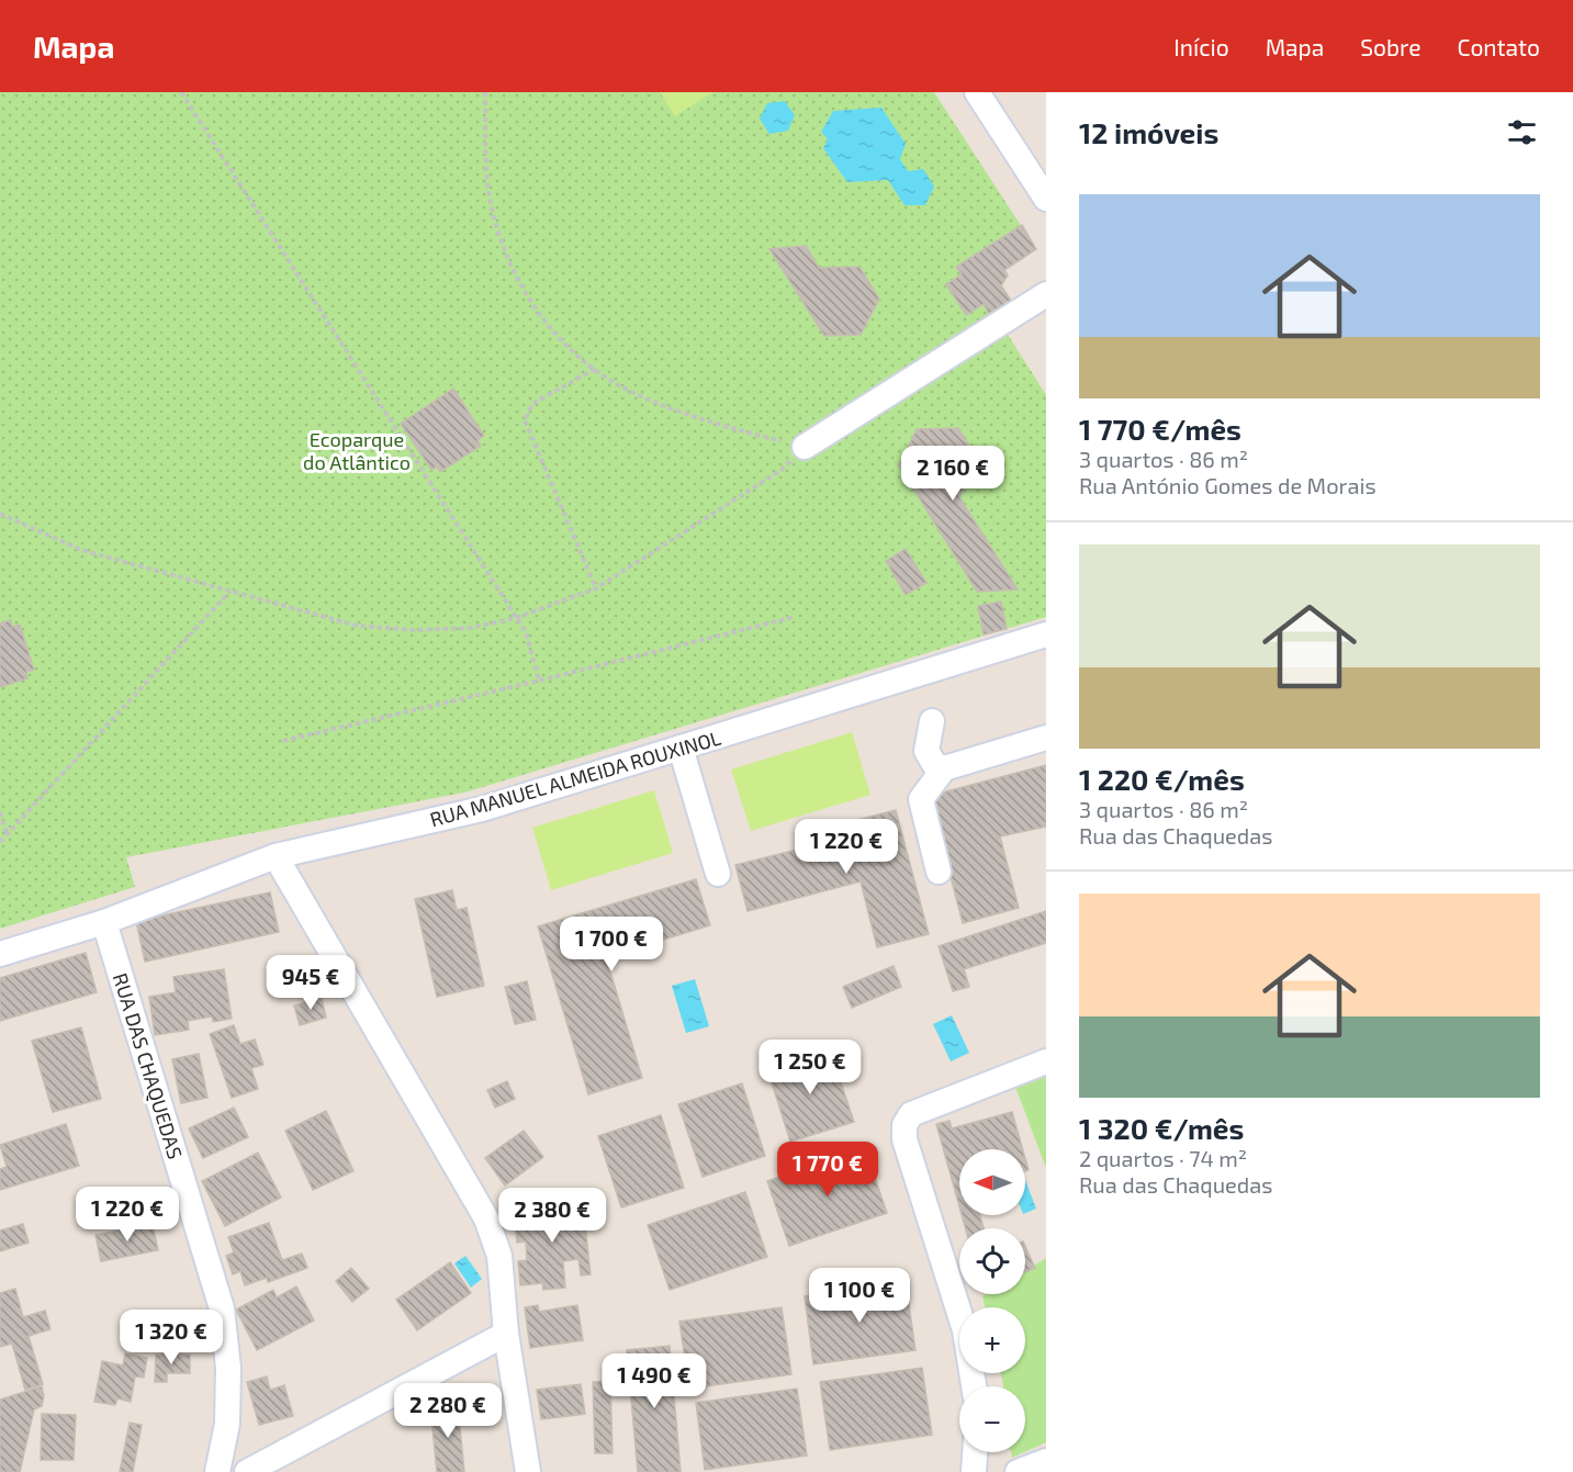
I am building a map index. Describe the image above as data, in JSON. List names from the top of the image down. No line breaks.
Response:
{"streets":{"street":["RUA MANUEL ALMEIDA ROUXINOL","RUA DAS CHAQUEDAS"]},"crossings":[["RUA MANUEL ALMEIDA ROUXINOL","RUA DAS CHAQUEDAS"]],"parks":["Ecoparque do Atlântico"],"north":"left","page":{"header":"Mapa","nav":["Início","Mapa","Sobre","Contato"],"heading":"12 imóveis","list":[{"name":"1 770 €/mês","note":"3 quartos · 86 m² · Rua António Gomes de Morais"},{"name":"1 220 €/mês","note":"3 quartos · 86 m² · Rua das Chaquedas"},{"name":"1 320 €/mês","note":"2 quartos · 74 m² · Rua das Chaquedas"}],"price":["2 160 €","1 220 €","1 700 €","945 €","1 250 €","1 770 €","1 220 €","2 380 €","1 100 €","1 320 €","1 490 €","2 280 €"],"map_buttons":["+","−"]}}
